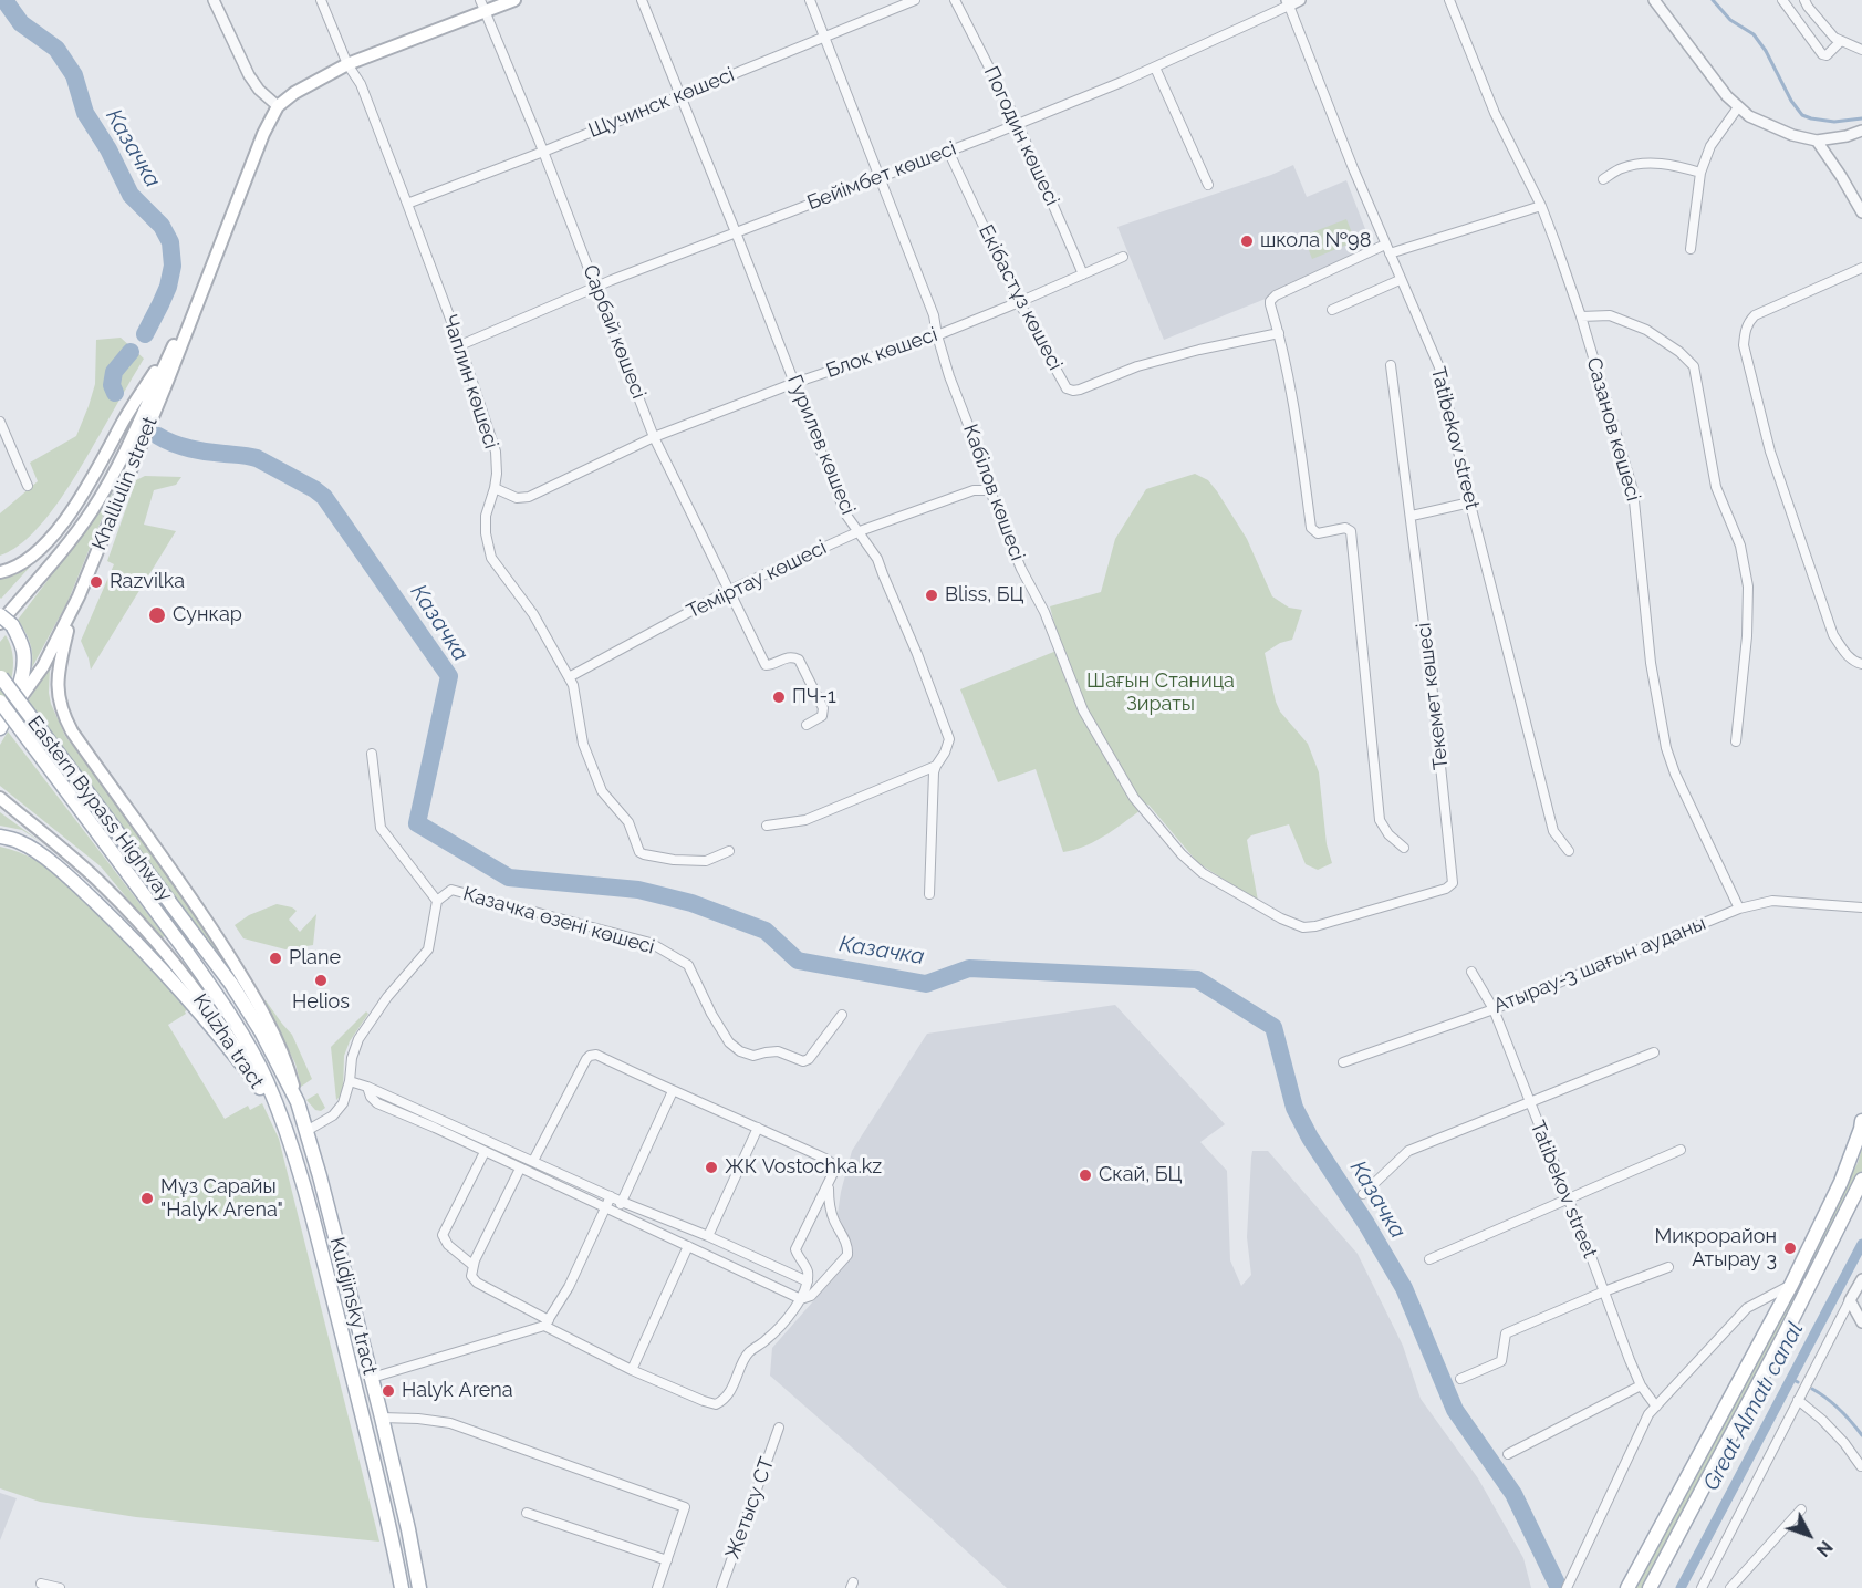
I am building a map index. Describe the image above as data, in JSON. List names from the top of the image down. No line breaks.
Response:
{"streets":{"main road":["Khalliulin street","Eastern Bypass Highway","Kulzha tract","Kuldjinsky tract"],"street":["Щучинск көшесі","Погодин көшесі","Бейімбет көшесі","Екібастұз көшесі","Сарбай көшесі","Блок көшесі","Чаплин көшесі","Сазанов көшесі","Tatibekov street","Гурилев көшесі","Кабілов көшесі","Теміртау көшесі","Текемет көшесі","Казачка өзені көшесі","Атырау-3 шағын ауданы","Жетысу СТ"]},"crossings":[["Щучинск көшесі","Сарбай көшесі"],["Щучинск көшесі","Чаплин көшесі"],["Щучинск көшесі","Гурилев көшесі"],["Щучинск көшесі","Кабілов көшесі"],["Погодин көшесі","Бейімбет көшесі"],["Погодин көшесі","Блок көшесі"],["Бейімбет көшесі","Екібастұз көшесі"],["Бейімбет көшесі","Сарбай көшесі"],["Бейімбет көшесі","Чаплин көшесі"],["Бейімбет көшесі","Tatibekov street"],["Бейімбет көшесі","Гурилев көшесі"],["Бейімбет көшесі","Кабілов көшесі"],["Екібастұз көшесі","Блок көшесі"],["Сарбай көшесі","Блок көшесі"],["Сарбай көшесі","Khalliulin street"],["Сарбай көшесі","Теміртау көшесі"],["Блок көшесі","Чаплин көшесі"],["Блок көшесі","Гурилев көшесі"],["Блок көшесі","Кабілов көшесі"],["Чаплин көшесі","Khalliulin street"],["Чаплин көшесі","Теміртау көшесі"],["Сазанов көшесі","Атырау-3 шағын ауданы"],["Tatibekov street","Атырау-3 шағын ауданы"],["Гурилев көшесі","Теміртау көшесі"],["Кабілов көшесі","Теміртау көшесі"],["Кабілов көшесі","Текемет көшесі"],["Eastern Bypass Highway","Kulzha tract"],["Eastern Bypass Highway","Kuldjinsky tract"],["Казачка өзені көшесі","Kuldjinsky tract"],["Kulzha tract","Kuldjinsky tract"]],"water":["Казачка","Great Almatı canal"],"parks":["Шағын Станица Зираты"],"places":["школа №98","Razvilka","Bliss, БЦ","Сункар","ПЧ-1","Plane","Helios","ЖК Vostochka.kz","Скай, БЦ","Мұз Сарайы \"Halyk Arena\"","Микрорайон Атырау 3","Halyk Arena"],"north":"bottom right"}
